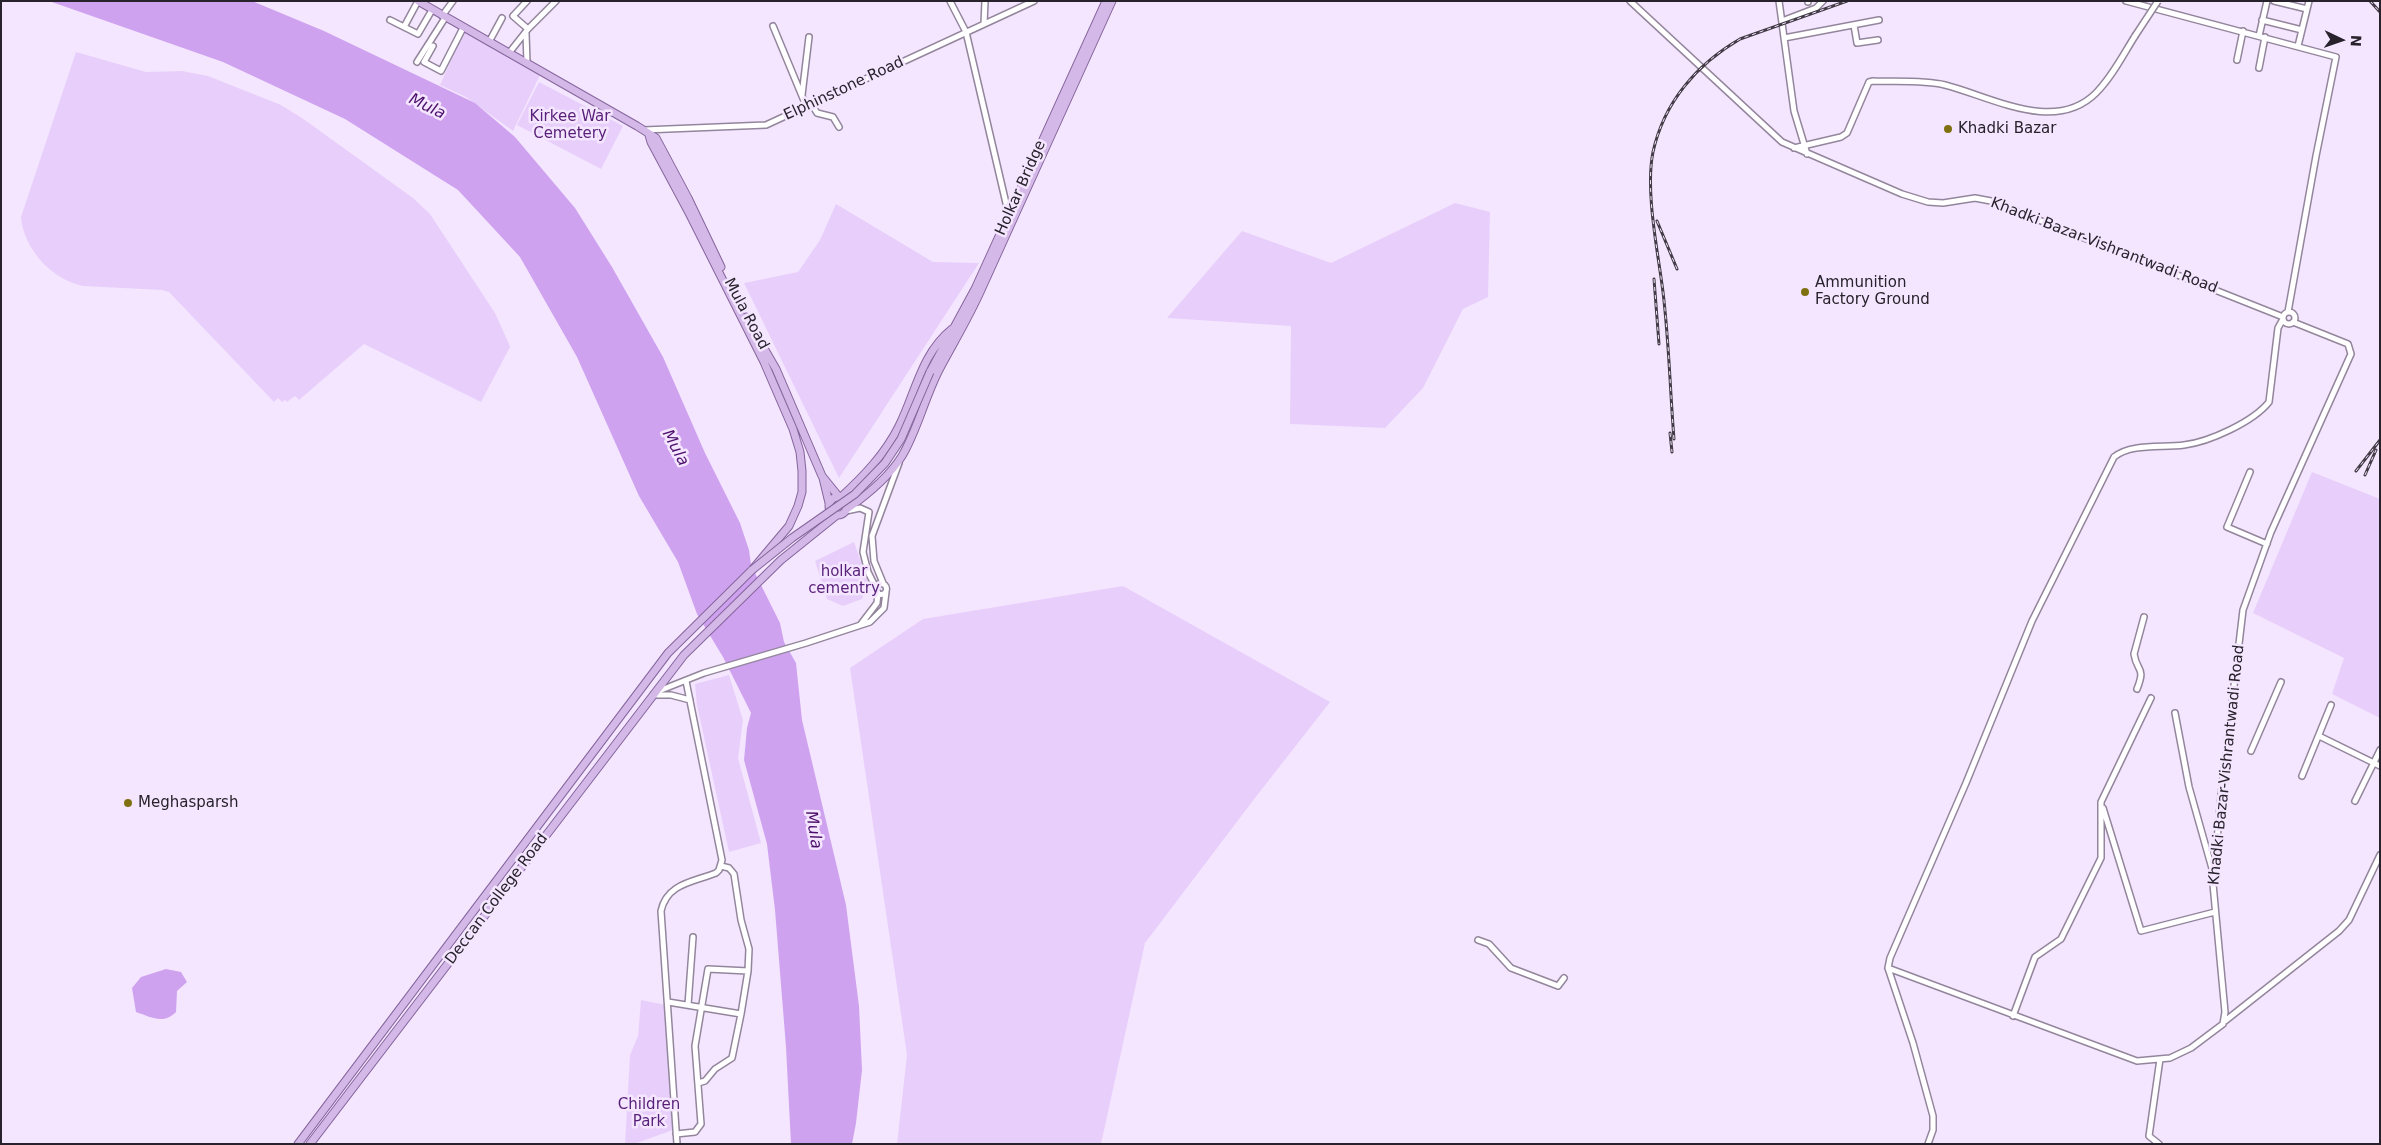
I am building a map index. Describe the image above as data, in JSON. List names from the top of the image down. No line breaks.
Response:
{"streets":{"main road":["Holkar Bridge","Mula Road","Deccan College Road"],"street":["Elphinstone Road","Khadki Bazar-Vishrantwadi Road"]},"crossings":[["Elphinstone Road","Mula Road"],["Holkar Bridge","Deccan College Road"],["Mula Road","Deccan College Road"]],"water":["Mula"],"parks":["Kirkee War Cemetery","holkar cementry","Children Park"],"places":["Khadki Bazar","Ammunition Factory Ground","Meghasparsh"],"north":"right"}
